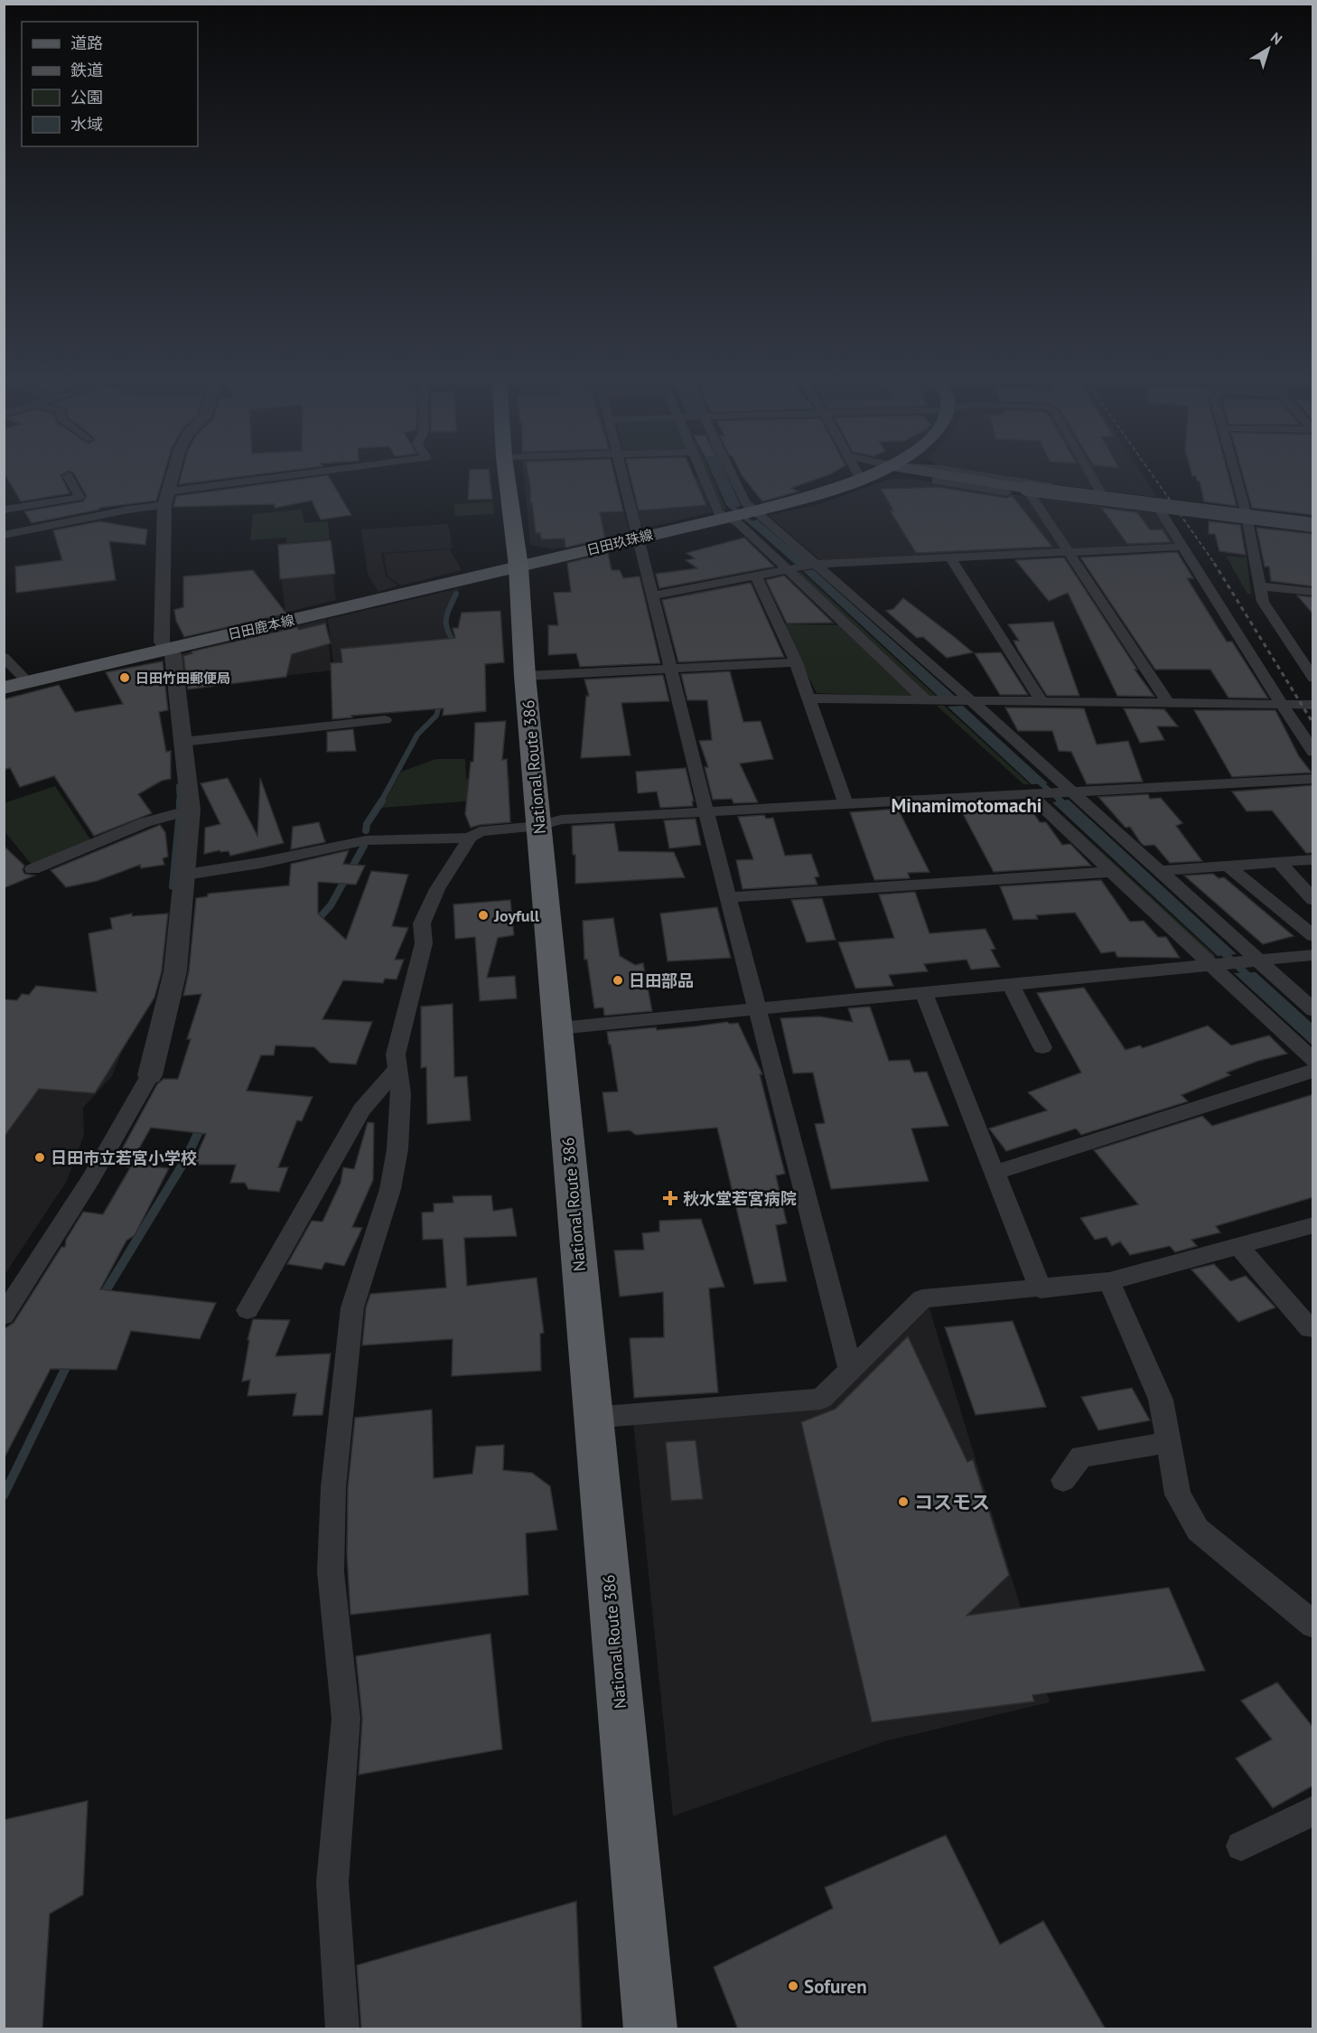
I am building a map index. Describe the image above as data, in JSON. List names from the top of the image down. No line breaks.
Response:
{"streets":{"highway":["National Route 386"],"main road":["日田玖珠線","日田鹿本線"]},"crossings":[["日田玖珠線","日田鹿本線"],["日田玖珠線","National Route 386"],["日田鹿本線","National Route 386"]],"districts":["Minamimotomachi"],"places":{"other":["日田竹田郵便局","Joyfull","日田部品","日田市立若宮小学校","コスモス","Sofuren"],"health":["秋水堂若宮病院"]},"legend":["道路","鉄道","公園","水域"],"north":"top right"}
